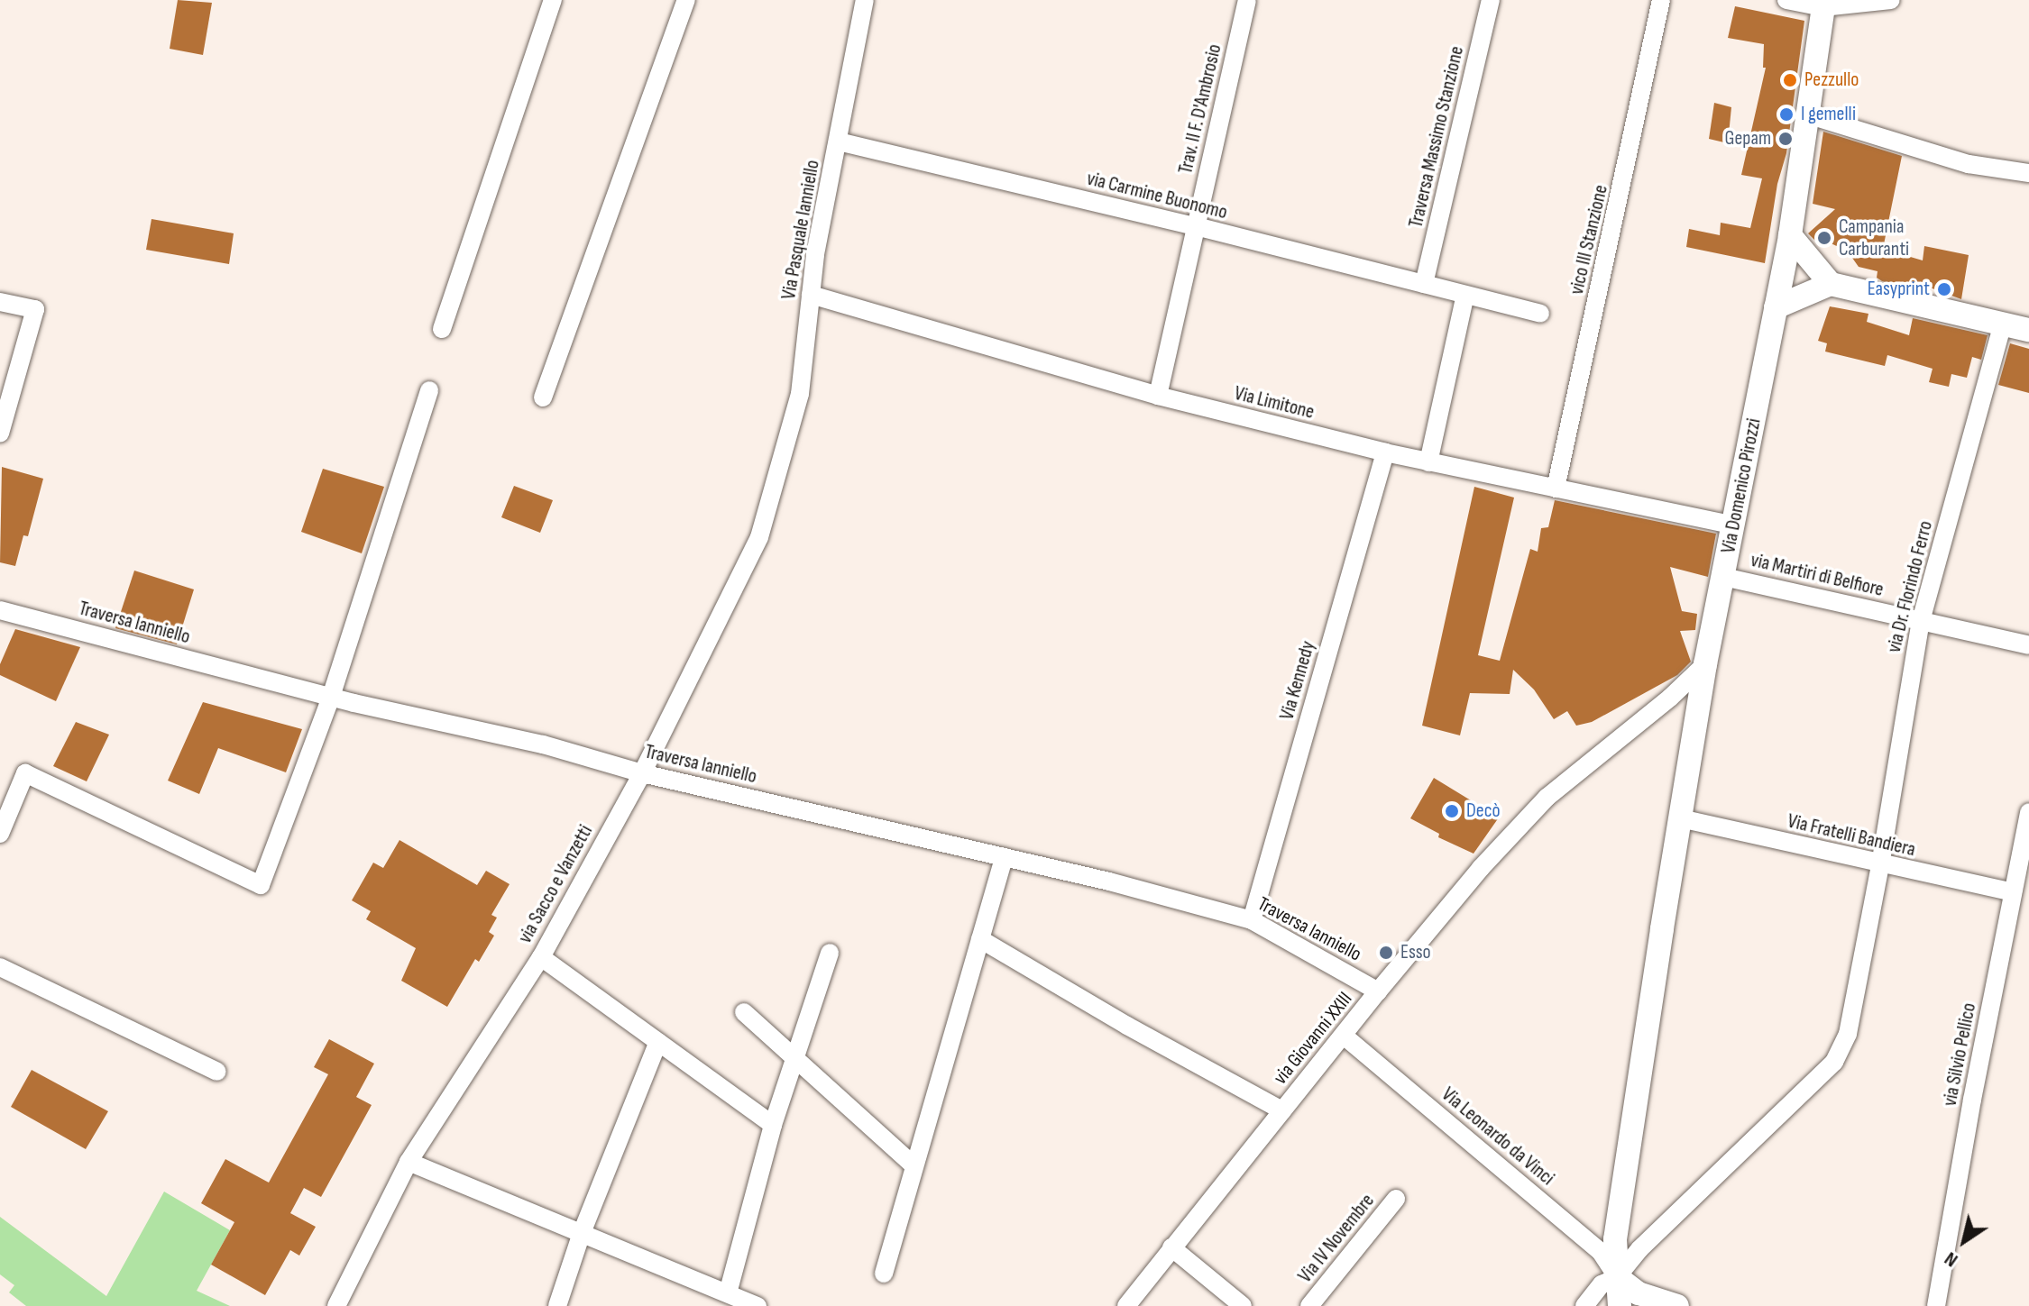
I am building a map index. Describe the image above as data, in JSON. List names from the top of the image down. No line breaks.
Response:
{"streets":{"street":["Trav. II F. D'Ambrosio","Traversa Massimo Stanzione","via Carmine Buonomo","Via Pasquale Ianniello","vico III Stanzione","Via Limitone","Via Domenico Pirozzi","via Martiri di Belfiore","via Dr. Florindo Ferro","Traversa Ianniello","Via Kennedy","Via Fratelli Bandiera","via Sacco e Vanzetti","via Giovanni XXIII","via Silvio Pellico","Via Leonardo da Vinci","Via IV Novembre"]},"crossings":[["Trav. II F. D'Ambrosio","via Carmine Buonomo"],["Trav. II F. D'Ambrosio","Via Limitone"],["Traversa Massimo Stanzione","via Carmine Buonomo"],["via Carmine Buonomo","Via Pasquale Ianniello"],["Via Pasquale Ianniello","Via Limitone"],["Via Pasquale Ianniello","via Sacco e Vanzetti"],["vico III Stanzione","Via Limitone"],["Via Limitone","Via Domenico Pirozzi"],["Via Limitone","Via Kennedy"],["Via Domenico Pirozzi","via Martiri di Belfiore"],["Via Domenico Pirozzi","via Dr. Florindo Ferro"],["Via Domenico Pirozzi","Via Fratelli Bandiera"],["Via Domenico Pirozzi","via Giovanni XXIII"],["Via Domenico Pirozzi","Via Leonardo da Vinci"],["via Martiri di Belfiore","via Dr. Florindo Ferro"],["via Dr. Florindo Ferro","Via Fratelli Bandiera"],["via Dr. Florindo Ferro","Via Leonardo da Vinci"],["Traversa Ianniello","Via Kennedy"],["Traversa Ianniello","via Sacco e Vanzetti"],["Traversa Ianniello","via Giovanni XXIII"],["Via Fratelli Bandiera","via Silvio Pellico"],["via Giovanni XXIII","Via Leonardo da Vinci"]],"places":["Pezzullo","I gemelli","Gepam","Campania Carburanti","Easyprint","Decò","Esso"],"north":"bottom left"}
